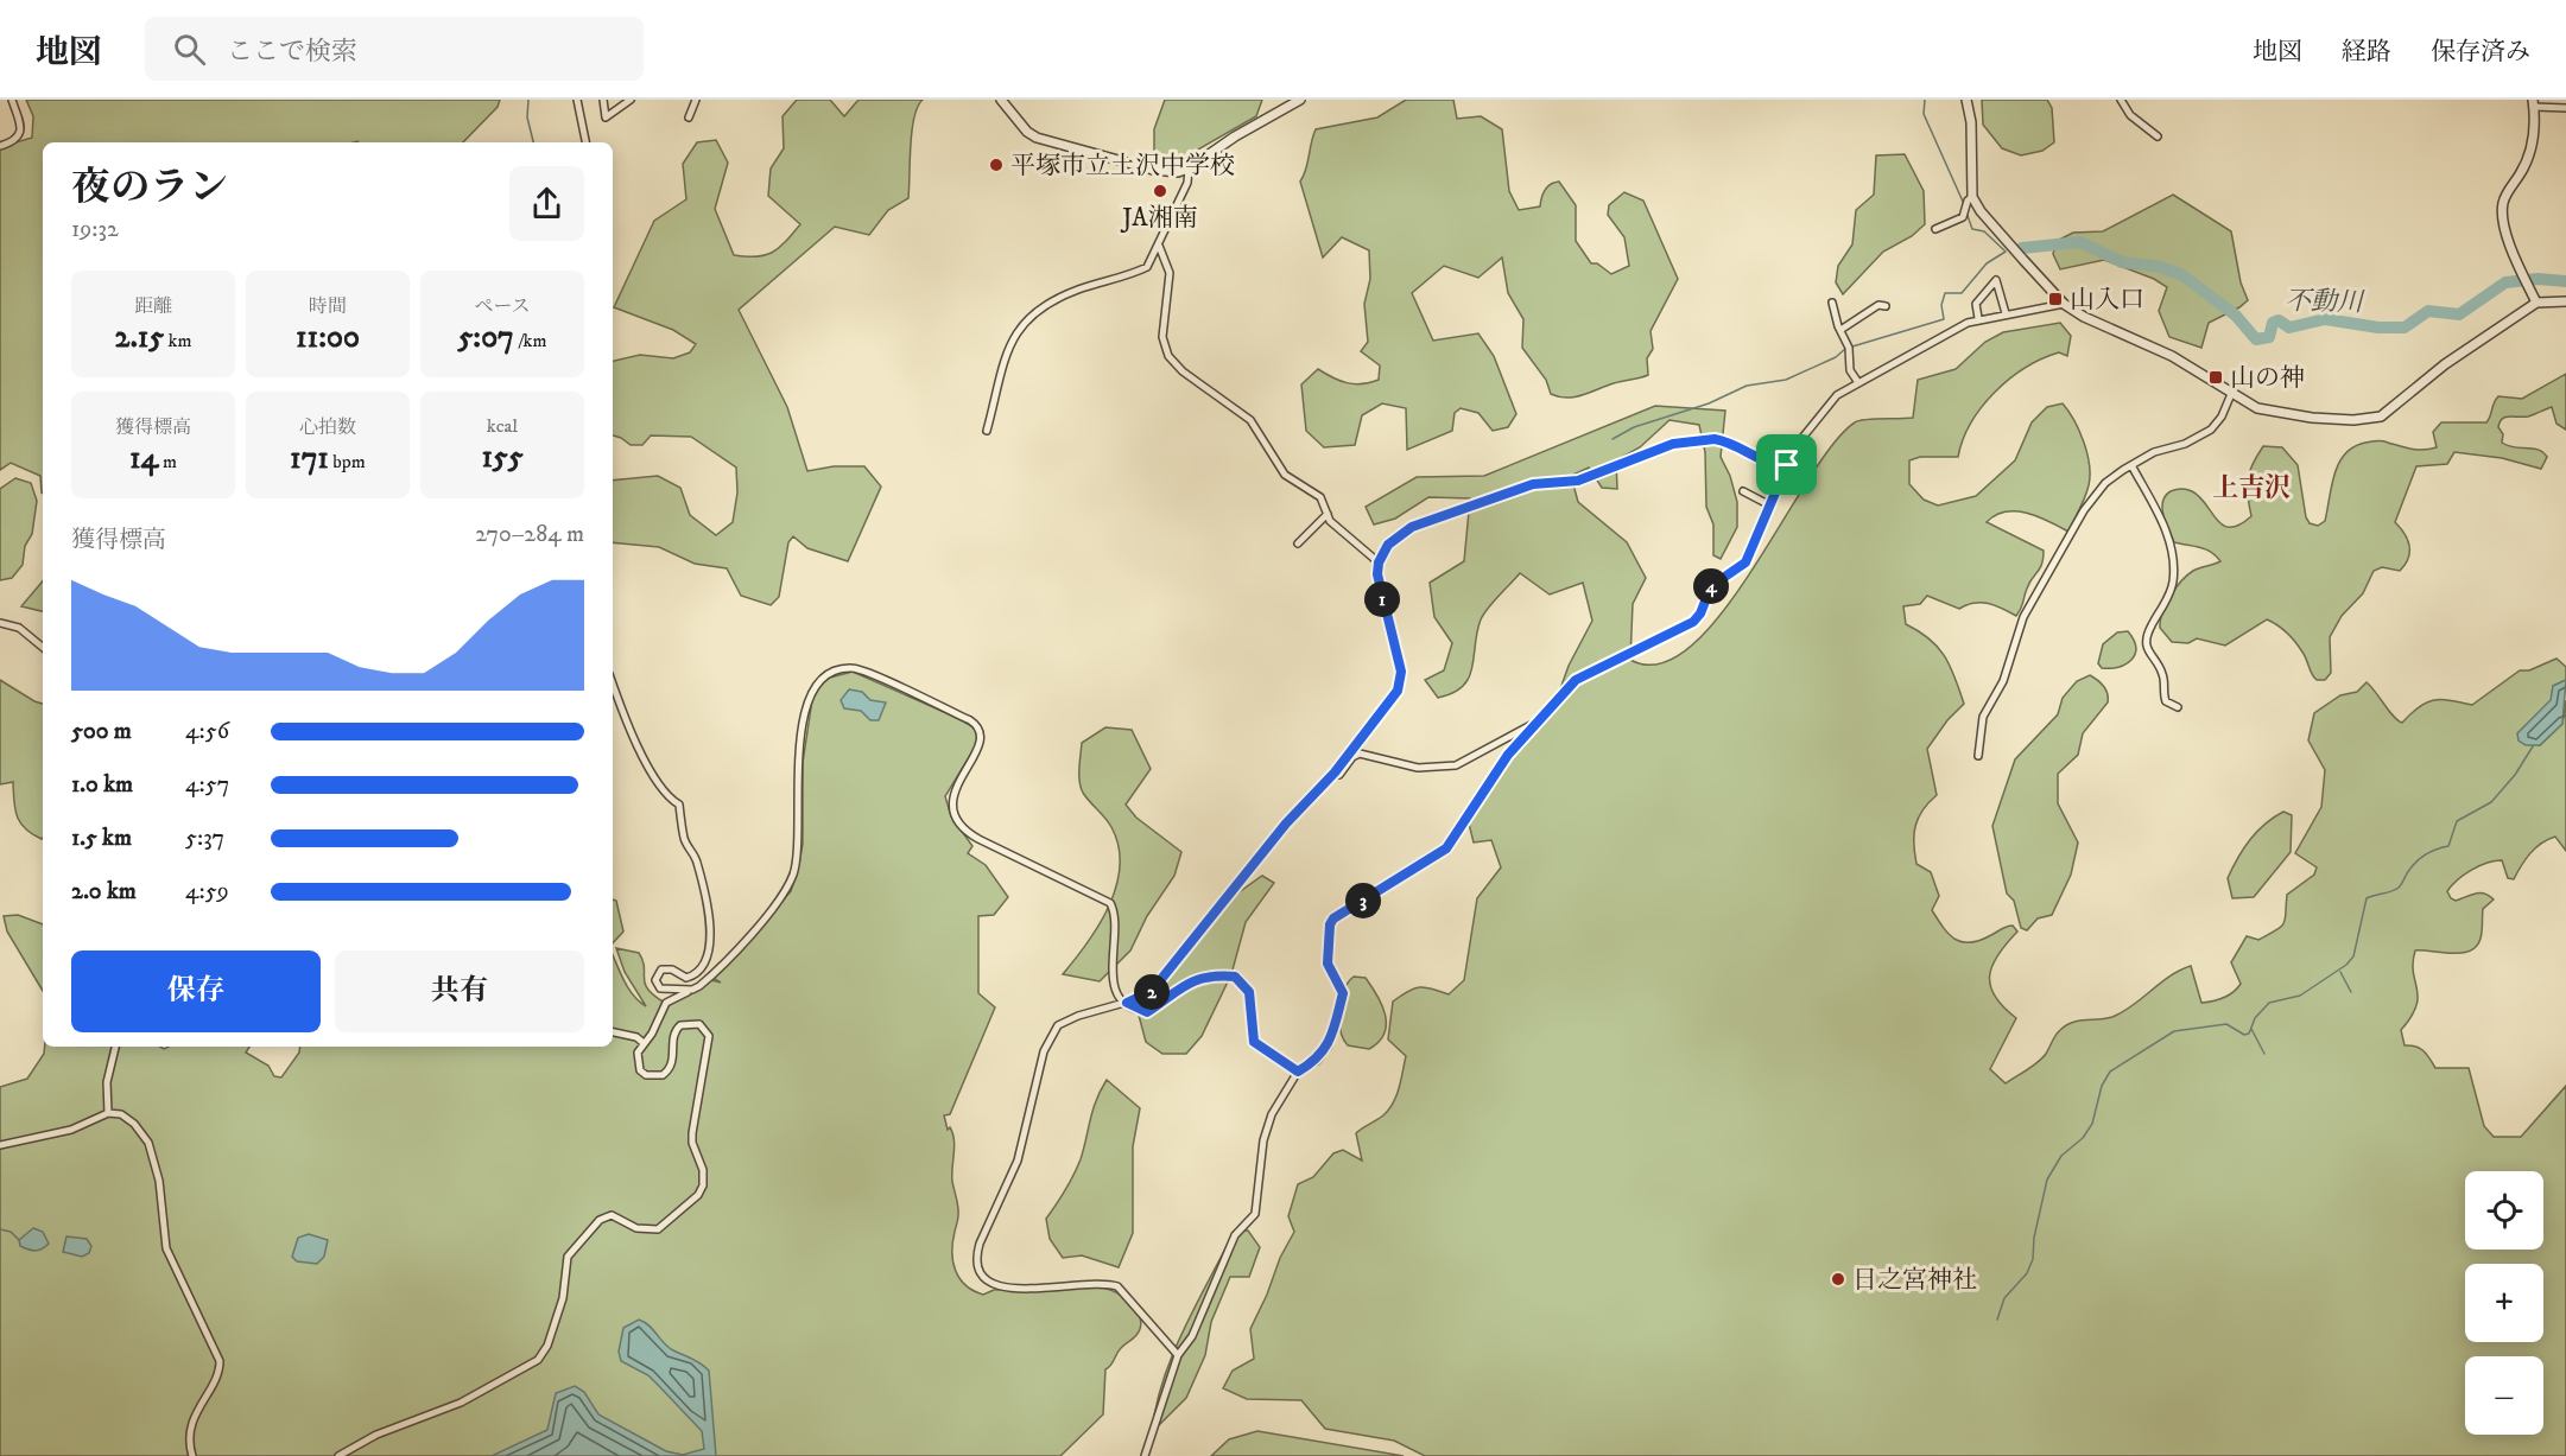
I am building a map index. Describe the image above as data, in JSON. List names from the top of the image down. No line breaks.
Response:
{"districts":["上吉沢"],"water":["不動川"],"places":{"other":["平塚市立土沢中学校","JA湘南","日之宮神社"],"transit":["山入口","山の神"]},"page":{"header":"地図","search":"ここで検索","nav":["地図","経路","保存済み"],"heading":["夜のラン","19:32"],"stats":[["距離","2.15 km"],["時間","11:00"],["ペース","5:07 /km"],["獲得標高","14 m"],["心拍数","171 bpm"],["kcal","155"]],"chart":["獲得標高","270–284 m"],"pins":["4","1","3","2"],"list":[{"name":"500 m","note":"4:56"},{"name":"1.0 km","note":"4:57"},{"name":"1.5 km","note":"5:37"},{"name":"2.0 km","note":"4:59"}],"buttons":["保存","共有"],"map_buttons":["+","−"]}}
